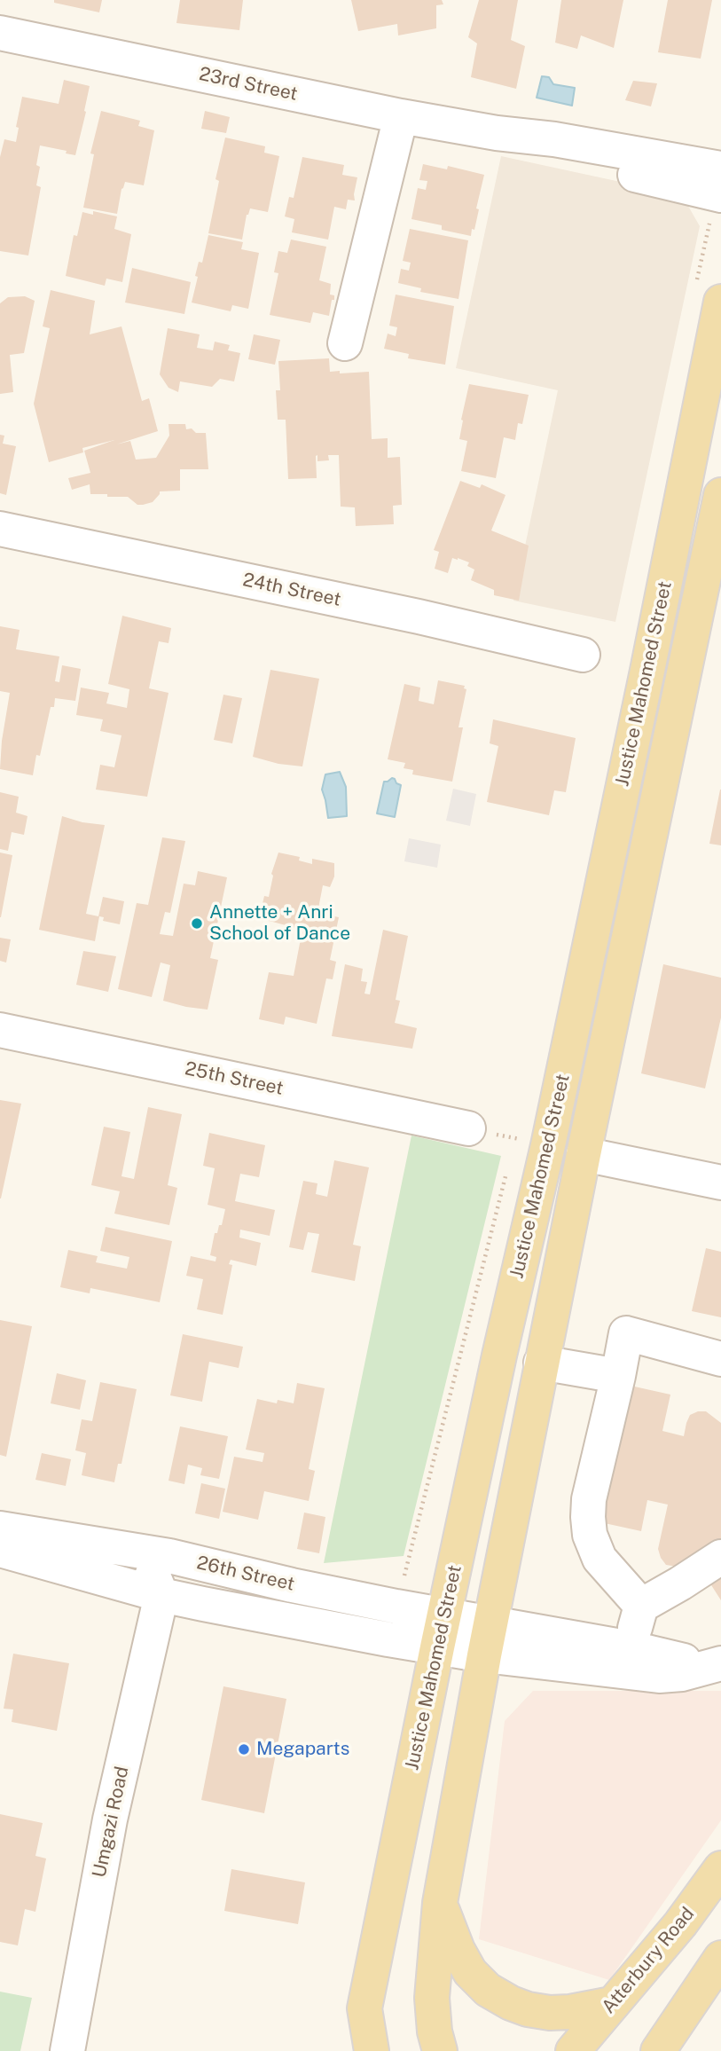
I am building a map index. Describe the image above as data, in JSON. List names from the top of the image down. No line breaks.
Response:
{"streets":{"main road":["Justice Mahomed Street","Atterbury Road"],"street":["23rd Street","24th Street","25th Street","26th Street","Umgazi Road"]},"crossings":[["Justice Mahomed Street","26th Street"],["26th Street","Umgazi Road"]],"places":["Annette + Anri School of Dance","Megaparts"]}
